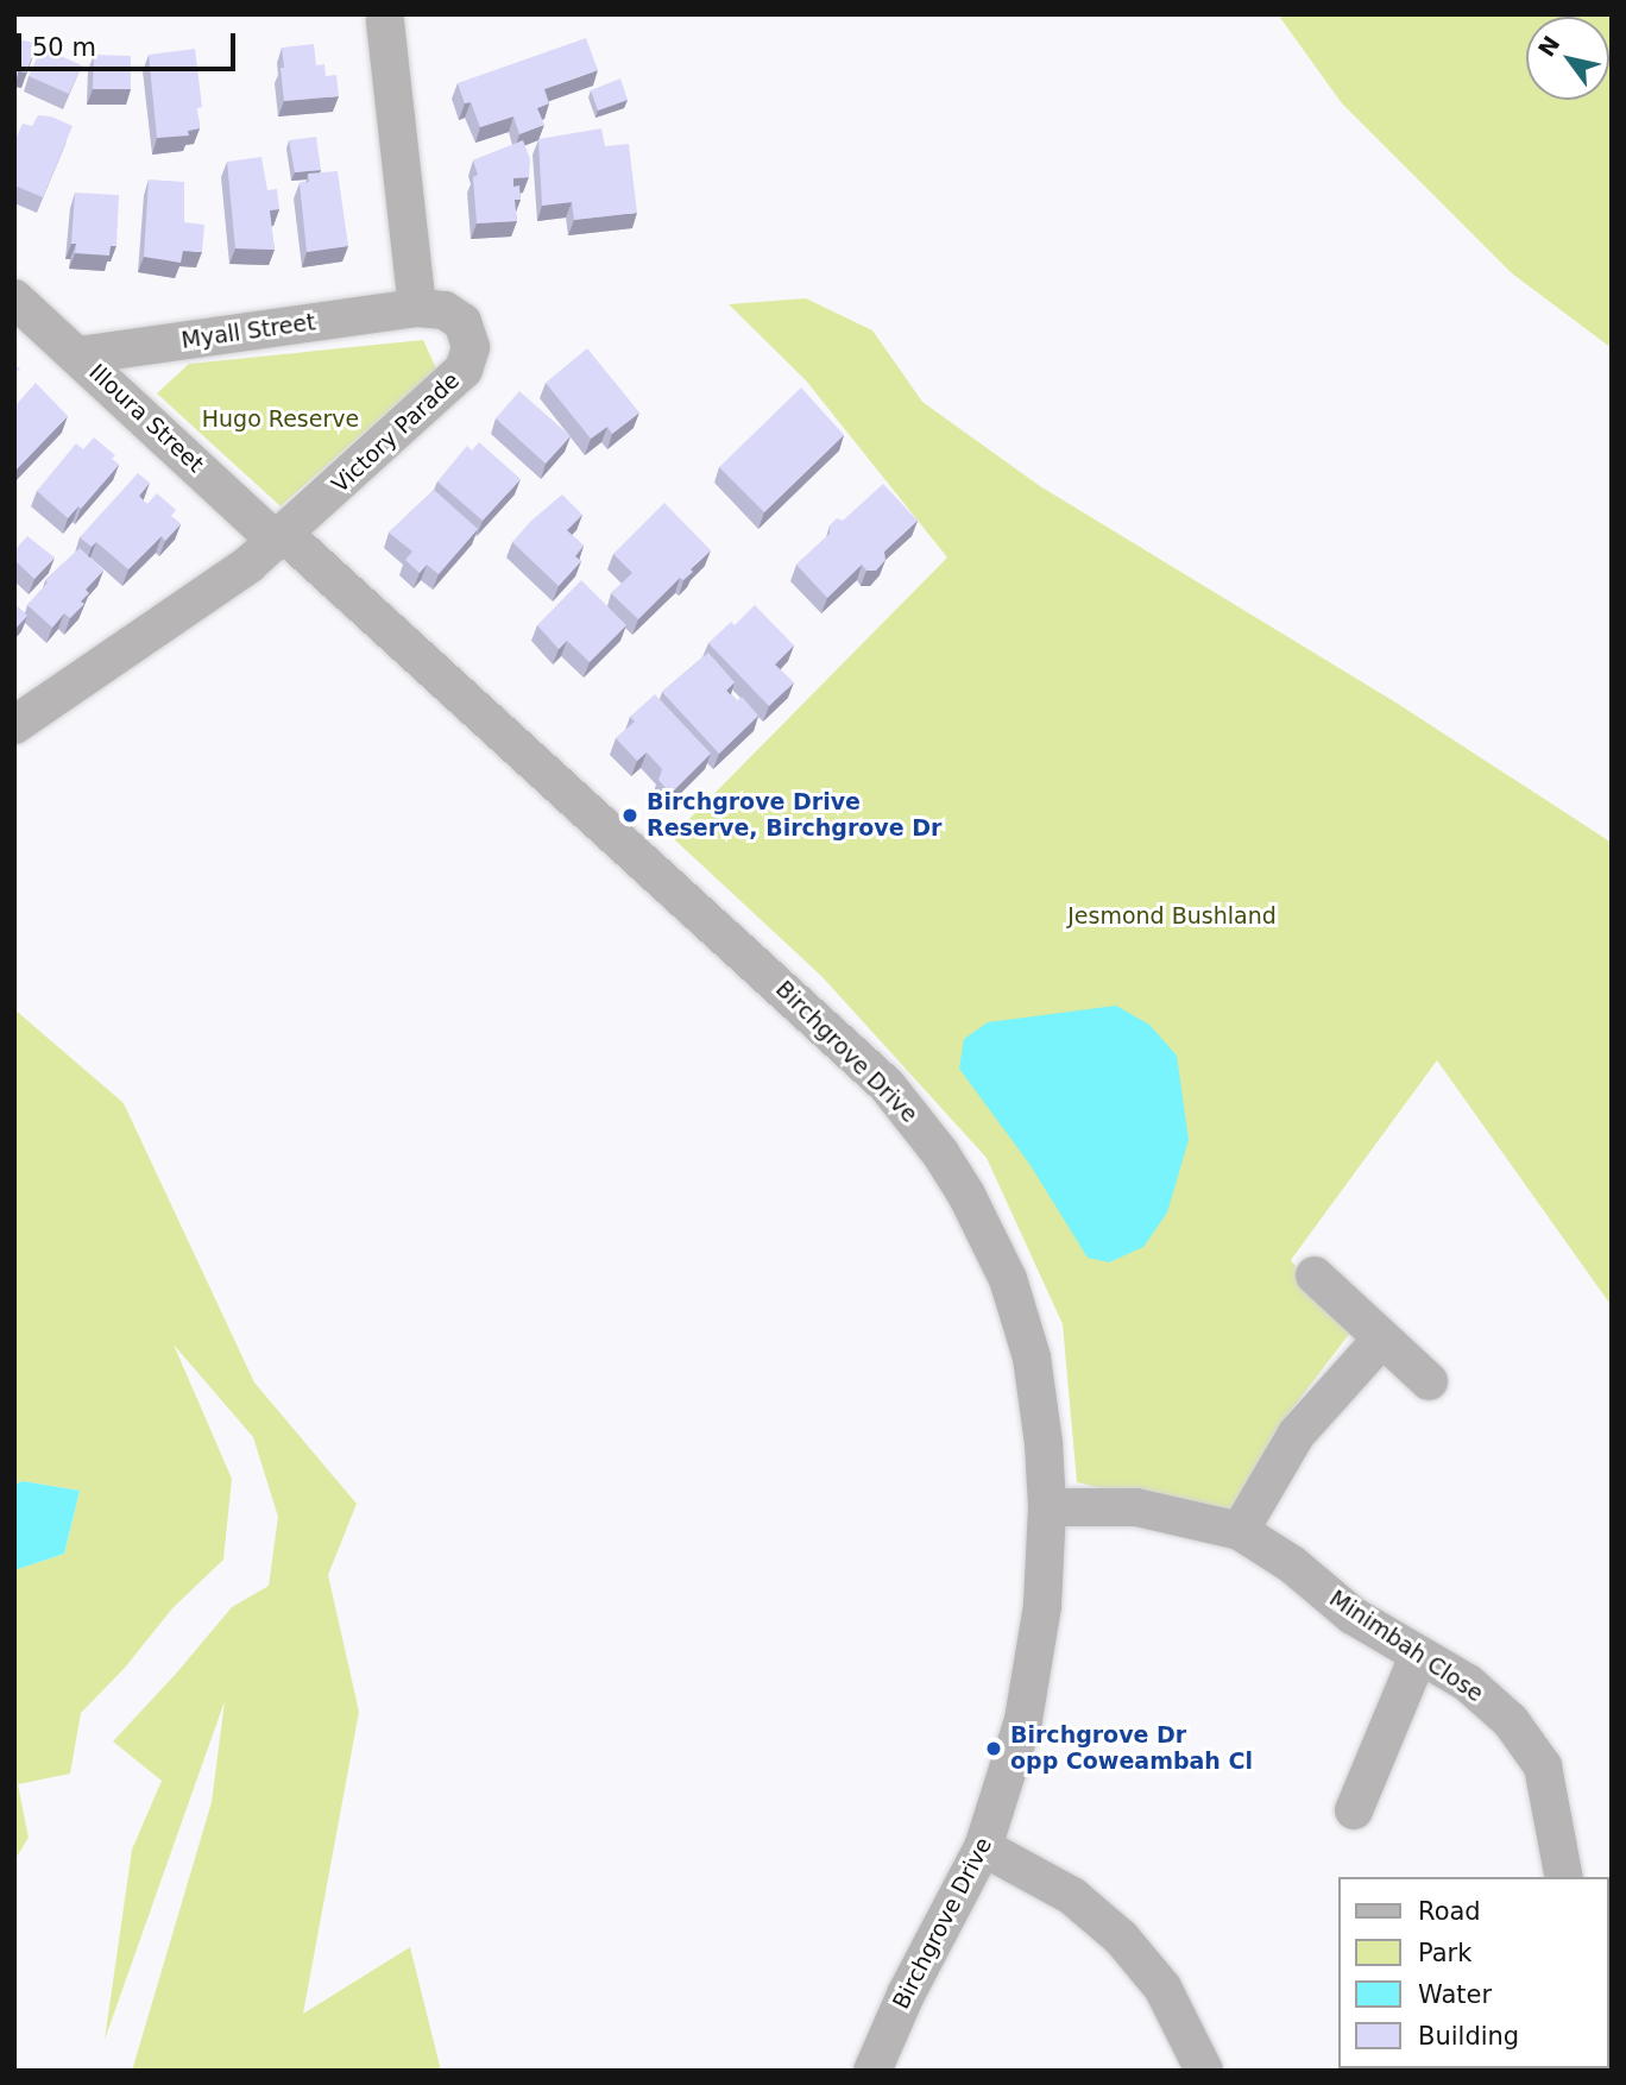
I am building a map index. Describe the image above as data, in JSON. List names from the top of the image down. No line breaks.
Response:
{"streets":{"street":["Myall Street","Illoura Street","Victory Parade","Birchgrove Drive","Minimbah Close"]},"crossings":[["Myall Street","Illoura Street"],["Myall Street","Victory Parade"],["Illoura Street","Victory Parade"],["Illoura Street","Birchgrove Drive"],["Victory Parade","Birchgrove Drive"],["Birchgrove Drive","Minimbah Close"]],"parks":["Hugo Reserve","Jesmond Bushland"],"places":["Birchgrove Drive Reserve, Birchgrove Dr","Birchgrove Dr opp Coweambah Cl"],"legend":["Road","Park","Water","Building"],"scale_bar":"50 m","north":"top left"}
